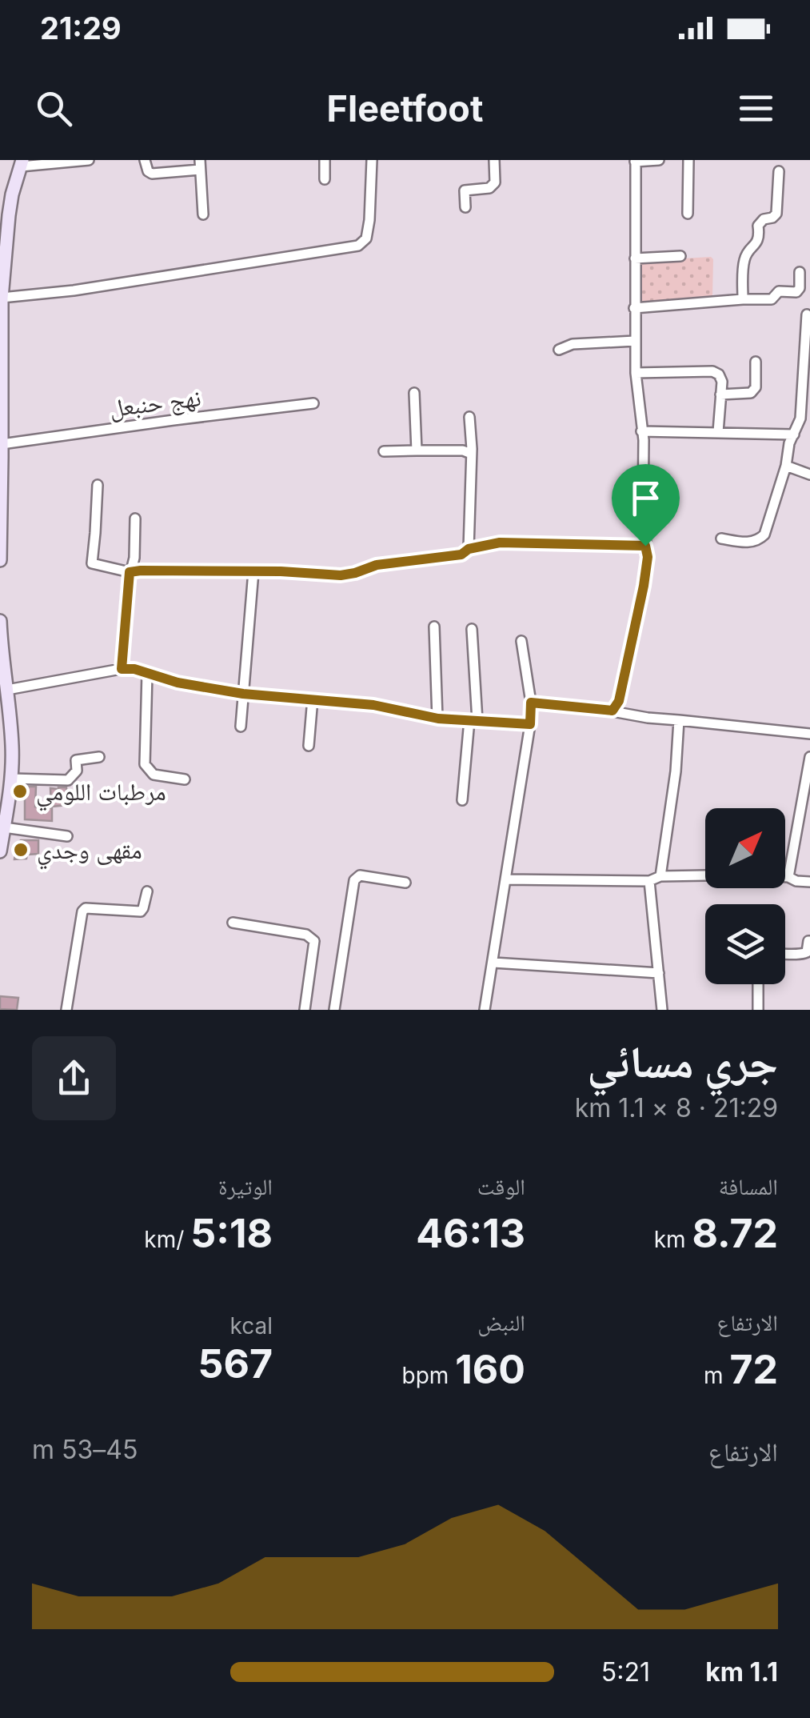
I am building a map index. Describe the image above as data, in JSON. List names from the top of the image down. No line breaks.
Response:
{"streets":{"street":["نهج حنبعل"]},"places":["مرطبات اللومي","مقهى وجدي"],"north":"top right","page":{"status":"21:29","header":"Fleetfoot","heading":["جري مسائي","21:29 · 8 × 1.1 km"],"stats":[["المسافة","8.72 km"],["الوقت","46:13"],["الوتيرة","5:18 /km"],["الارتفاع","72 m"],["النبض","160 bpm"],["kcal","567"]],"chart":["الارتفاع","45–53 m"],"list":[{"name":"1.1 km","note":"5:21"}]}}
